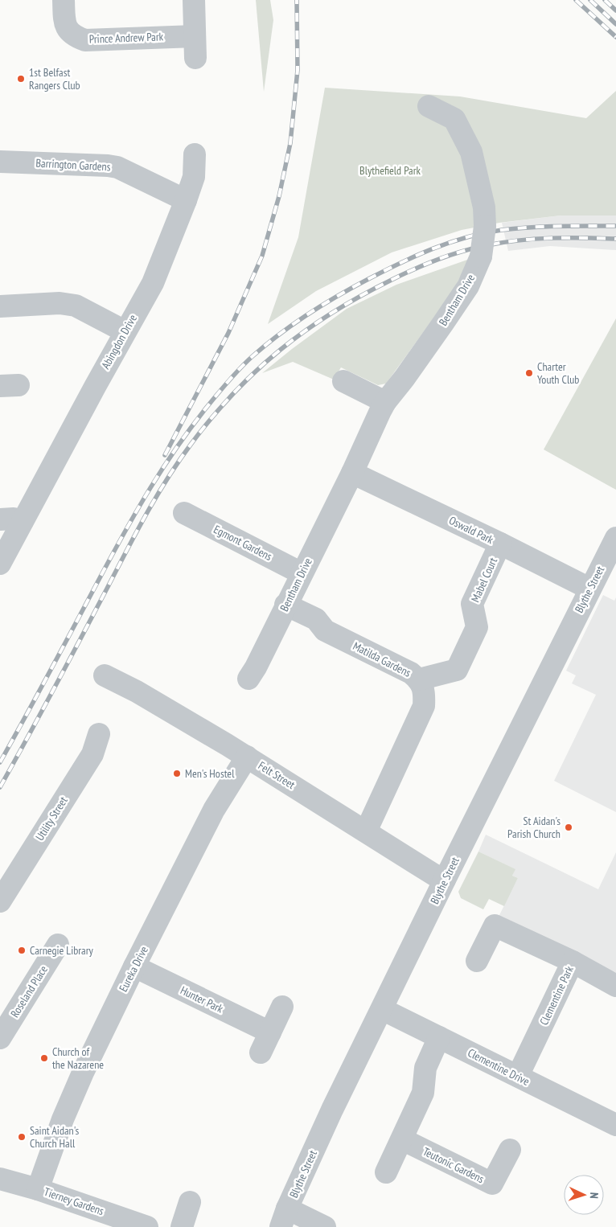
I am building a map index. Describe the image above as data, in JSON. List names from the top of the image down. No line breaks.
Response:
{"streets":{"street":["Prince Andrew Park","Barrington Gardens","Bentham Drive","Abingdon Drive","Oswald Park","Egmont Gardens","Mabel Court","Blythe Street","Matilda Gardens","Felt Street","Utility Street","Eureka Drive","Roseland Place","Clementine Park","Hunter Park","Clementine Drive","Teutonic Gardens","Tierney Gardens"]},"crossings":[["Barrington Gardens","Abingdon Drive"],["Bentham Drive","Oswald Park"],["Bentham Drive","Egmont Gardens"],["Bentham Drive","Matilda Gardens"],["Oswald Park","Mabel Court"],["Oswald Park","Blythe Street"],["Mabel Court","Matilda Gardens"],["Blythe Street","Felt Street"],["Blythe Street","Clementine Drive"],["Matilda Gardens","Felt Street"],["Felt Street","Eureka Drive"],["Eureka Drive","Hunter Park"],["Eureka Drive","Tierney Gardens"],["Clementine Park","Clementine Drive"]],"parks":["Blythefield Park"],"places":["1st Belfast Rangers Club","Charter Youth Club","Men's Hostel","St Aidan's Parish Church","Carnegie Library","Church of the Nazarene","Saint Aidan's Church Hall"],"north":"right"}
